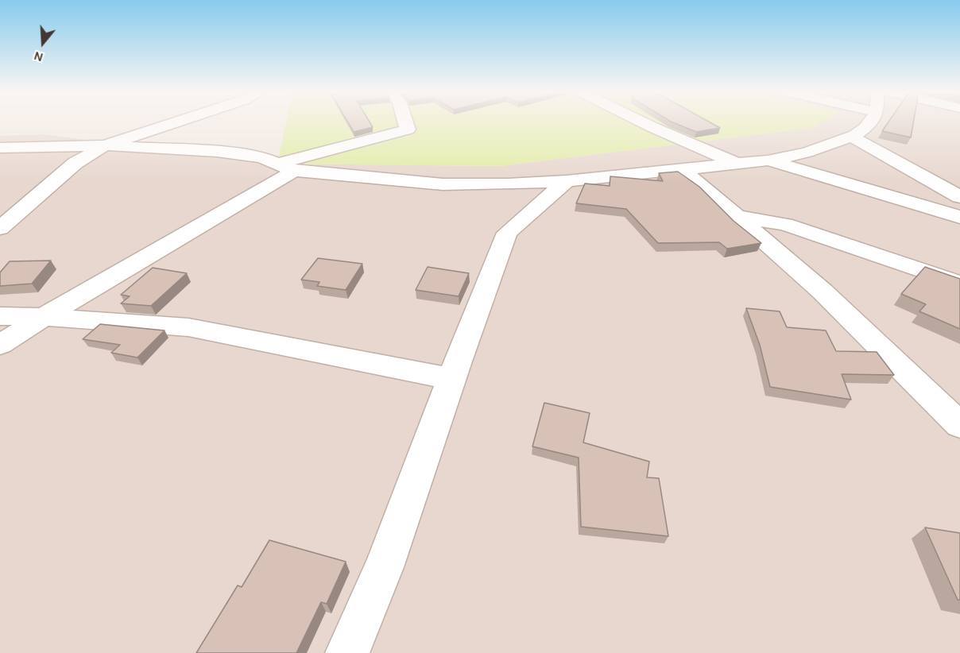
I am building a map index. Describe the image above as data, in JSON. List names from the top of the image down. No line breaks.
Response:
{"north":"bottom"}
